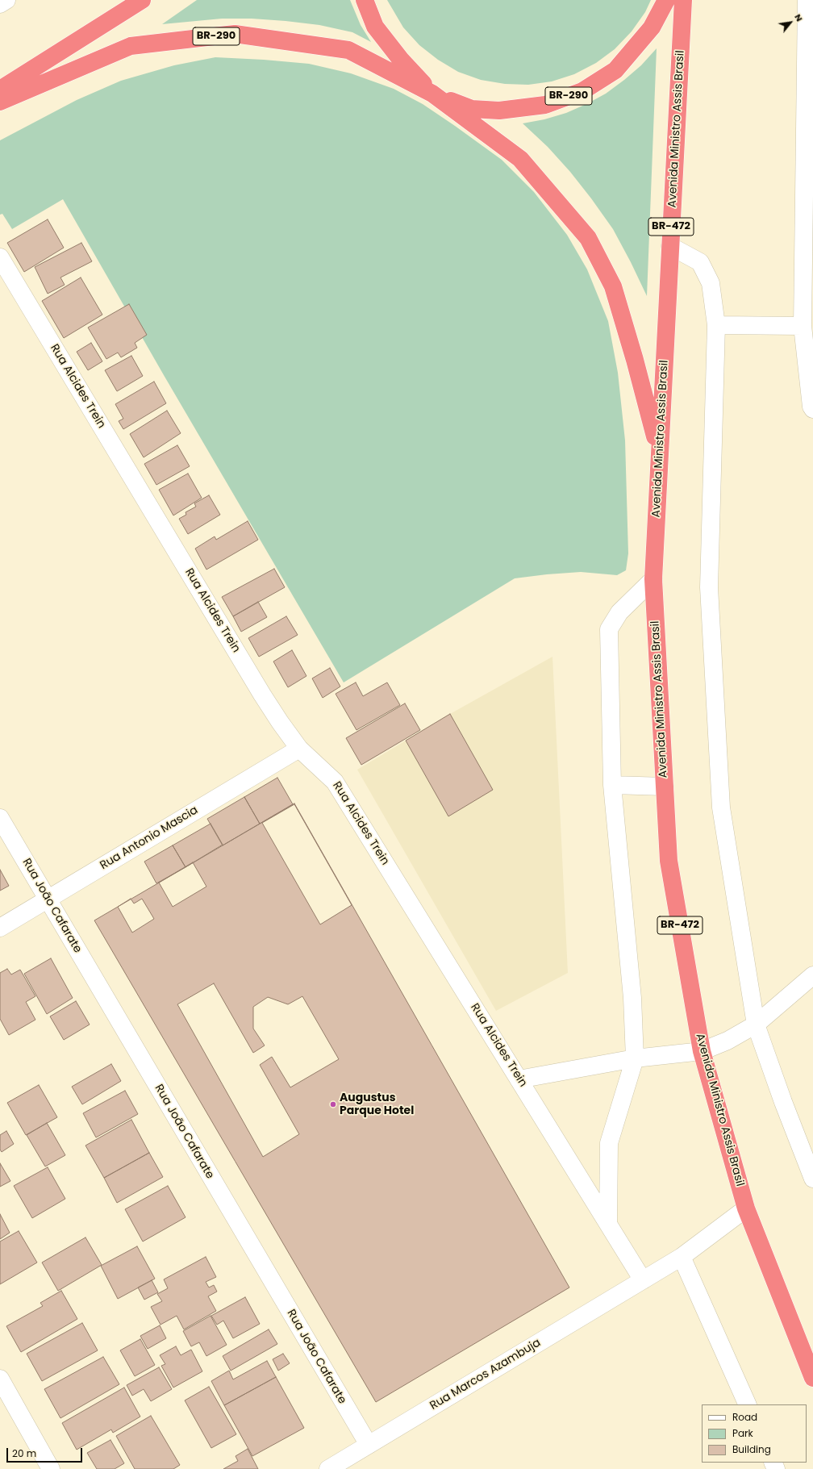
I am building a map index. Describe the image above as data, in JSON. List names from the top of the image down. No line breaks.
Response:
{"streets":{"highway":["BR-290","Avenida Ministro Assis Brasil","BR-472"],"street":["Rua Alcides Trein","Rua Antonio Mascia","Rua João Cafarate","Rua Marcos Azambuja"]},"crossings":[["BR-290","BR-472"],["Avenida Ministro Assis Brasil","BR-472"],["Avenida Ministro Assis Brasil","Rua Marcos Azambuja"],["Rua Alcides Trein","Rua Antonio Mascia"],["Rua Alcides Trein","Rua Marcos Azambuja"],["Rua Antonio Mascia","Rua João Cafarate"],["Rua João Cafarate","Rua Marcos Azambuja"]],"places":["Augustus Parque Hotel"],"legend":["Road","Park","Building"],"scale_bar":"20 m","north":"top right"}
